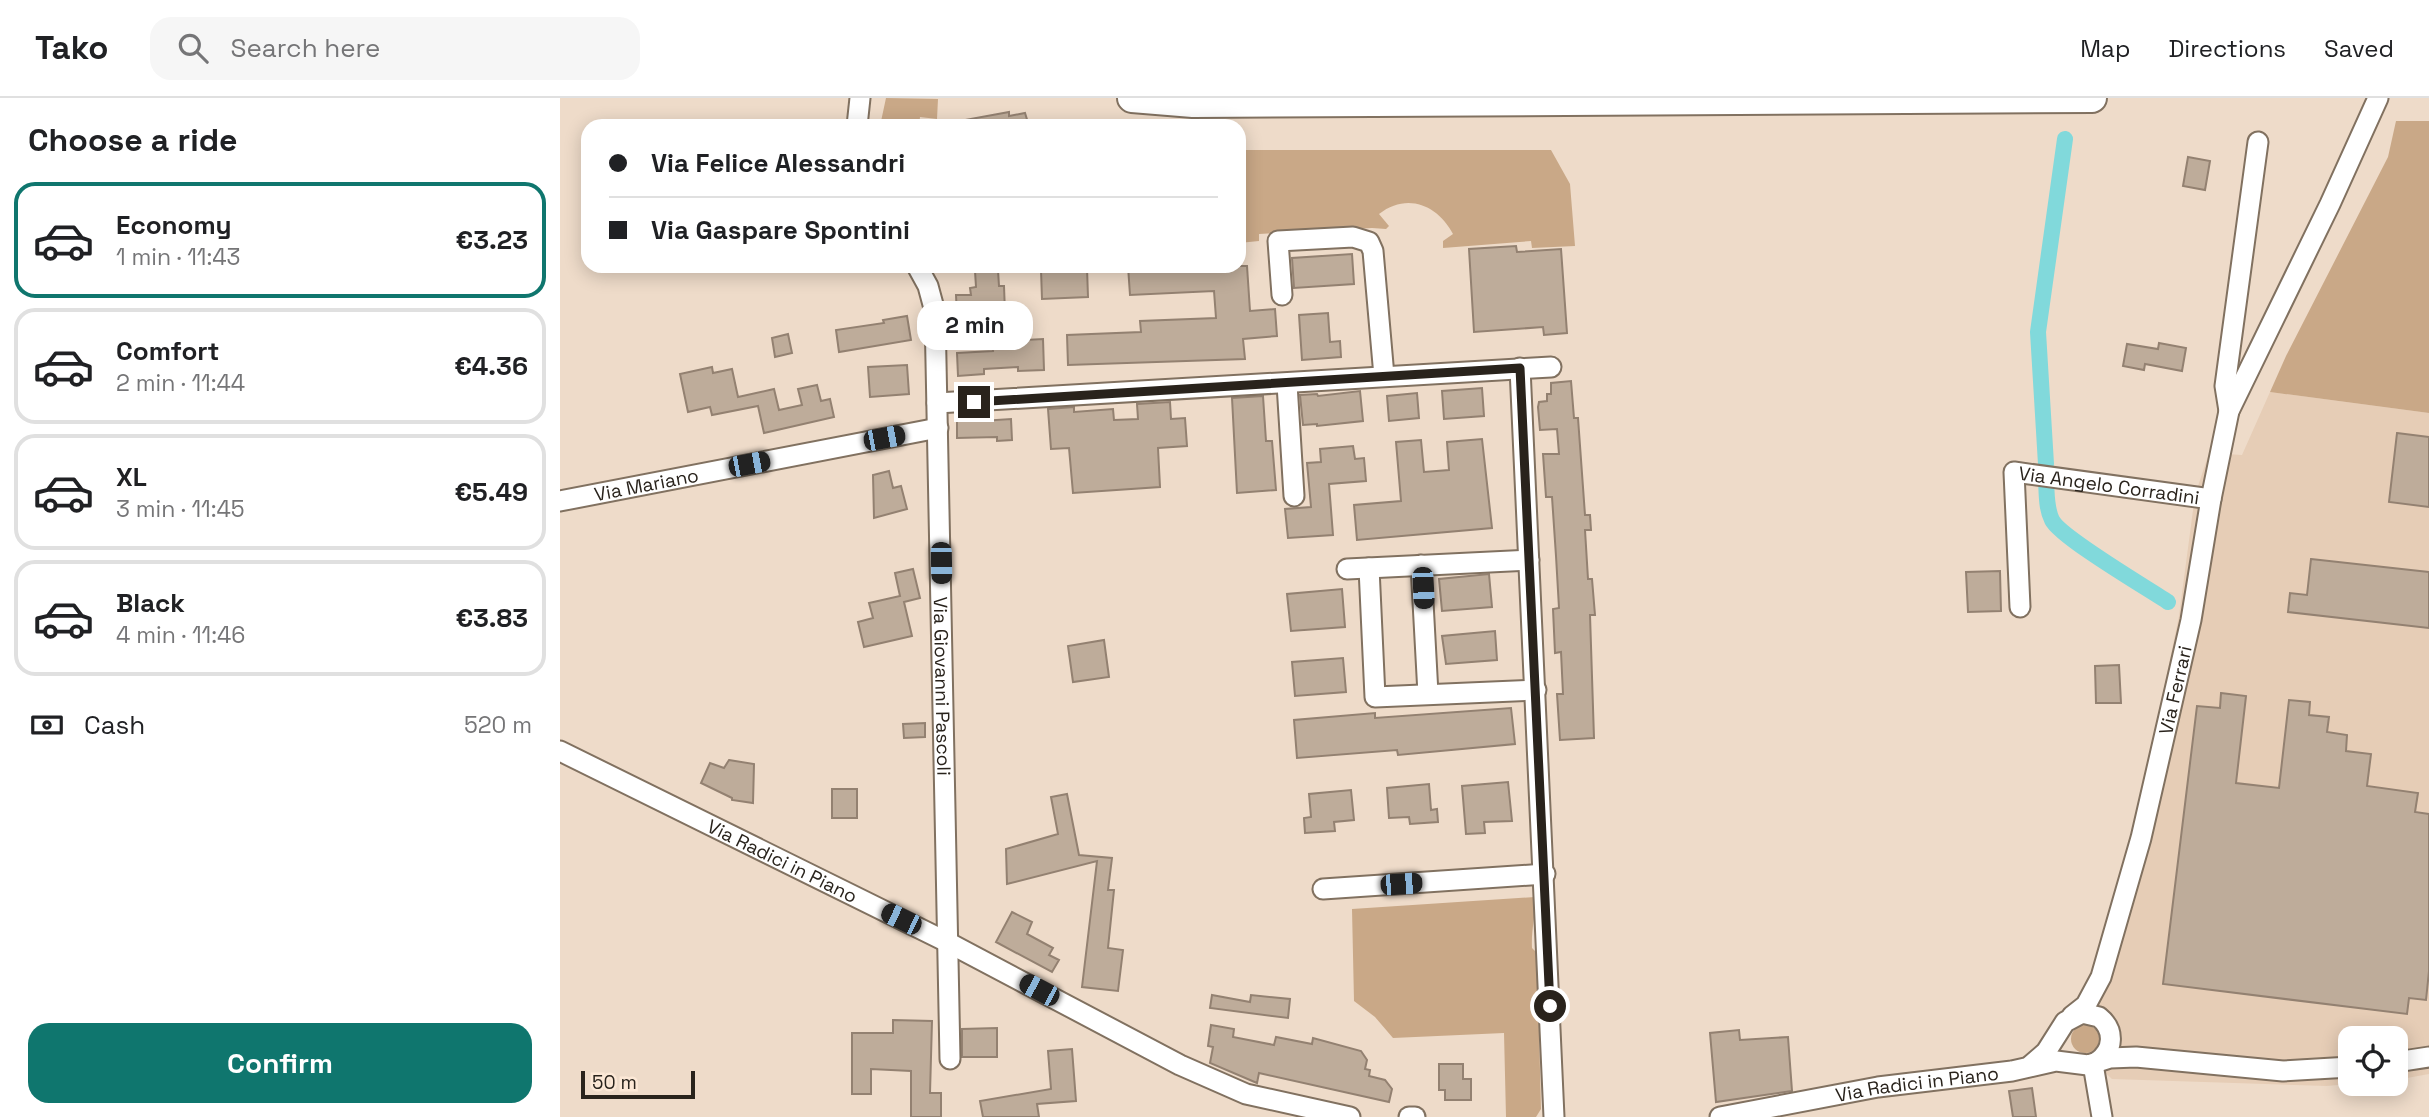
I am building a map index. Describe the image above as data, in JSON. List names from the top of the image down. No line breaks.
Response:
{"streets":{"street":["Via Mariano","Via Angelo Corradini","Via Giovanni Pascoli","Via Ferrari","Via Radici in Piano"]},"crossings":[["Via Mariano","Via Giovanni Pascoli"],["Via Angelo Corradini","Via Ferrari"],["Via Giovanni Pascoli","Via Radici in Piano"],["Via Ferrari","Via Radici in Piano"]],"scale_bar":"50 m","page":{"header":"Tako","search":"Search here","nav":["Map","Directions","Saved"],"heading":"Choose a ride","banner":["Via Felice Alessandri","Via Gaspare Spontini"],"list":[{"name":"Economy","note":"1 min · 11:43","value":"€3.23"},{"name":"Comfort","note":"2 min · 11:44","value":"€4.36"},{"name":"XL","note":"3 min · 11:45","value":"€5.49"},{"name":"Black","note":"4 min · 11:46","value":"€3.83"}],"bubble":"2 min","pay":["Cash","520 m"],"buttons":"Confirm","scale":"50 m"}}
